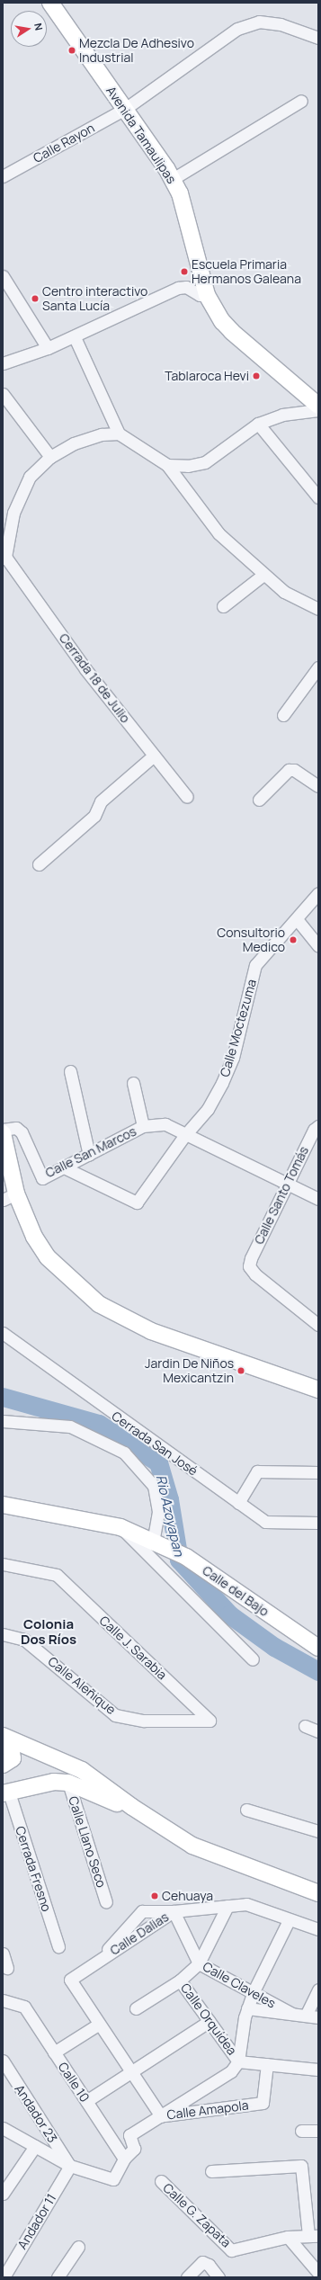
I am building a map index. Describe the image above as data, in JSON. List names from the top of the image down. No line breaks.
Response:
{"streets":{"street":["Avenida Tamaulipas","Calle Rayon","Cerrada 18 de Julio","Calle Moctezuma","Calle San Marcos","Calle Santo Tomás","Cerrada San José","Calle del Bajo","Calle J. Sarabia","Calle Aleñique","Calle Llano Seco","Cerrada Fresno","Calle Dalias","Calle Claveles","Calle Orquídea","Calle 10","Calle Amapola","Andador 23","Calle G. Zapata","Andador 11"]},"crossings":[["Avenida Tamaulipas","Calle Rayon"],["Calle Moctezuma","Calle San Marcos"],["Calle San Marcos","Calle Santo Tomás"],["Calle J. Sarabia","Calle Aleñique"],["Calle Dalias","Calle Claveles"],["Calle Claveles","Calle Orquídea"],["Calle Orquídea","Calle Amapola"],["Andador 23","Andador 11"]],"districts":["Colonia Dos Ríos"],"water":["Rio Azoyapan"],"places":["Mezcla De Adhesivo Industrial","Escuela Primaria Hermanos Galeana","Centro interactivo Santa Lucía","Tablaroca Hevi","Consultorio Medico","Jardin De Niños Mexicantzin","Cehuaya"],"north":"right"}
